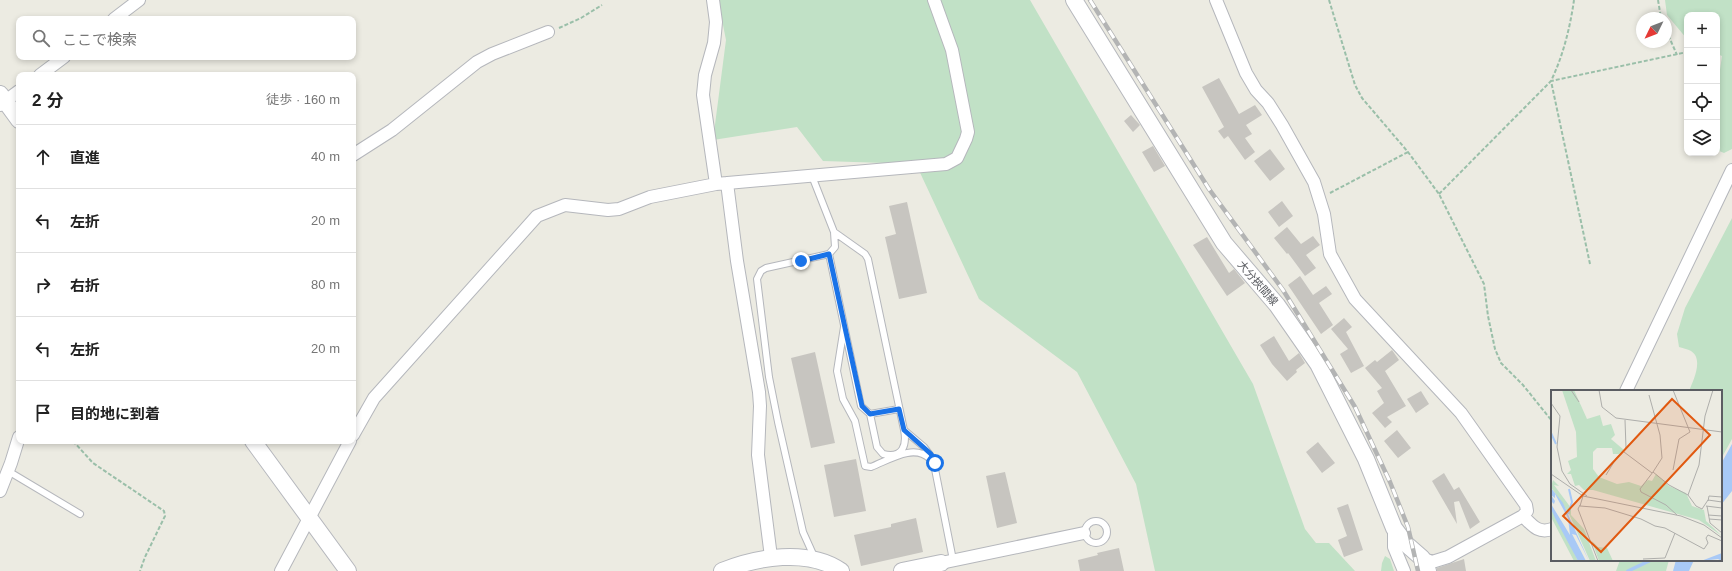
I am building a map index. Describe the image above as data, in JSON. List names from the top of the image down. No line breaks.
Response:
{"streets":{"main road":["大分挾間線"]},"north":"bottom left","page":{"map_buttons":["+","−"],"search":"ここで検索","heading":["2 分","徒歩 · 160 m"],"list":[["直進","40 m"],["左折","20 m"],["右折","80 m"],["左折","20 m"],"目的地に到着"]}}
